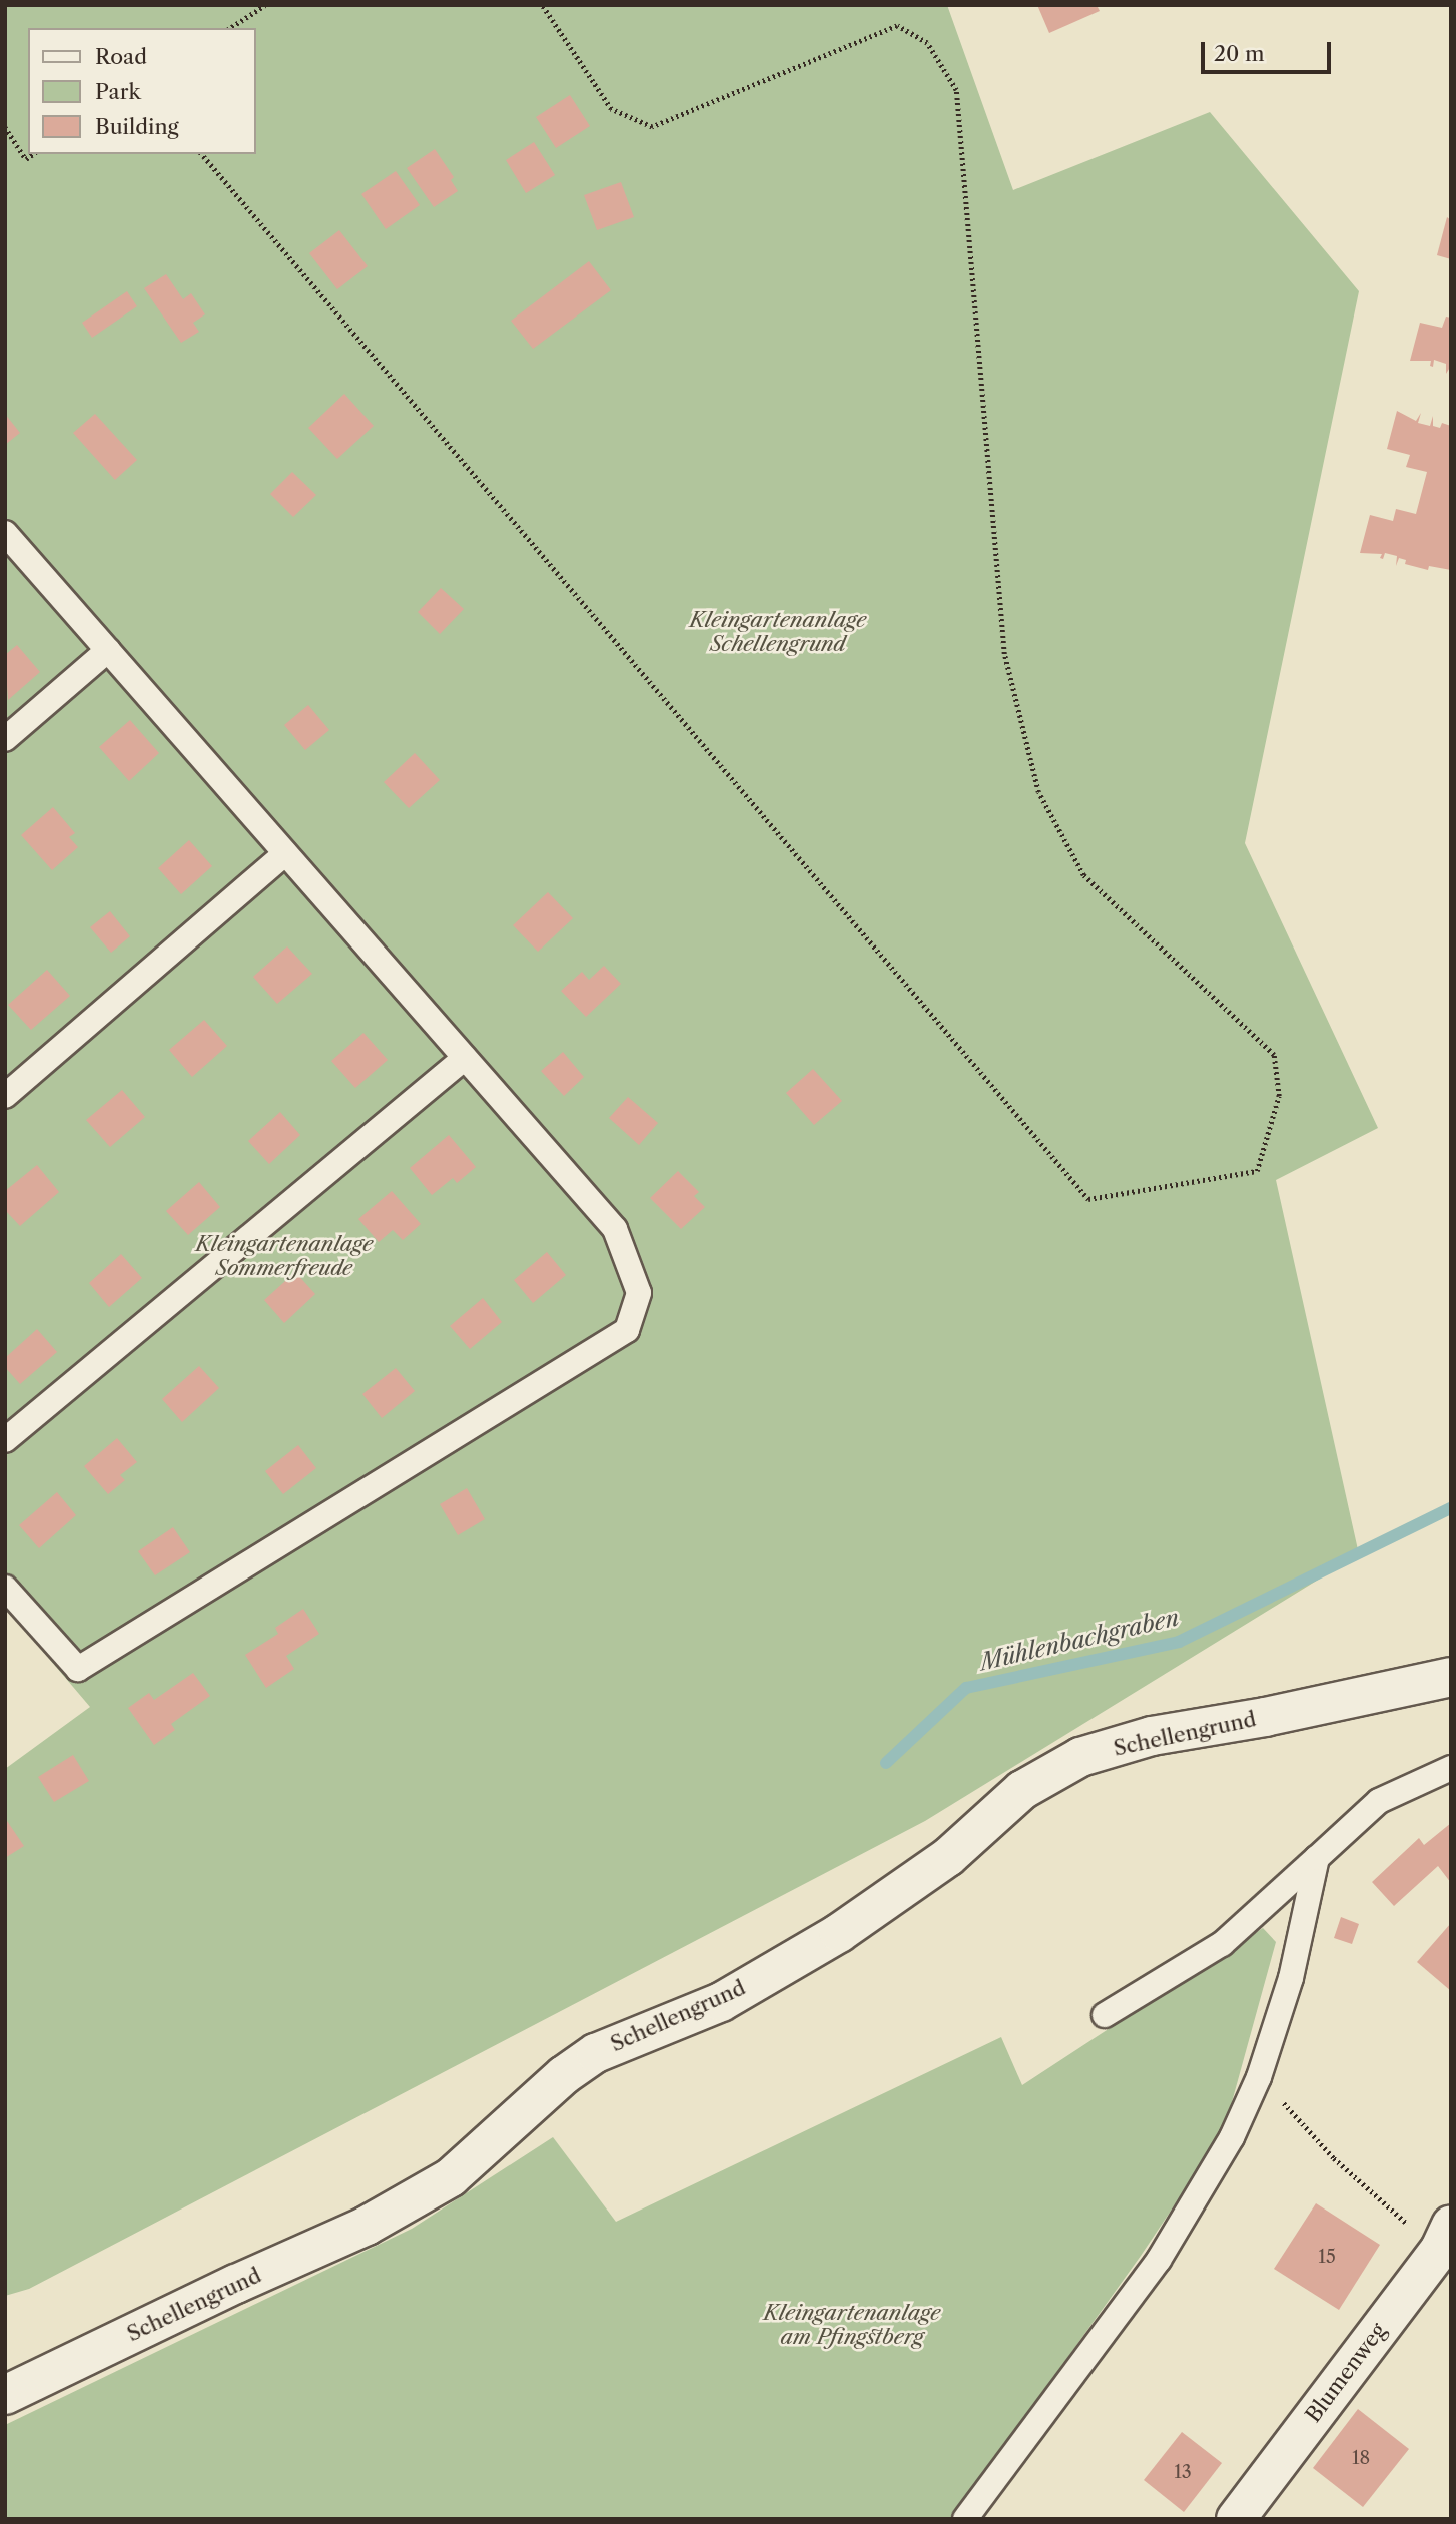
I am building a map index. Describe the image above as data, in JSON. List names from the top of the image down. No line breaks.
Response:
{"streets":{"street":["Schellengrund","Blumenweg"]},"water":["Mühlenbachgraben"],"parks":["Kleingartenanlage Schellengrund","Kleingartenanlage Sommerfreude","Kleingartenanlage am Pfingstberg"],"house_numbers":["15","18","13"],"legend":["Road","Park","Building"],"scale_bar":"20 m"}
